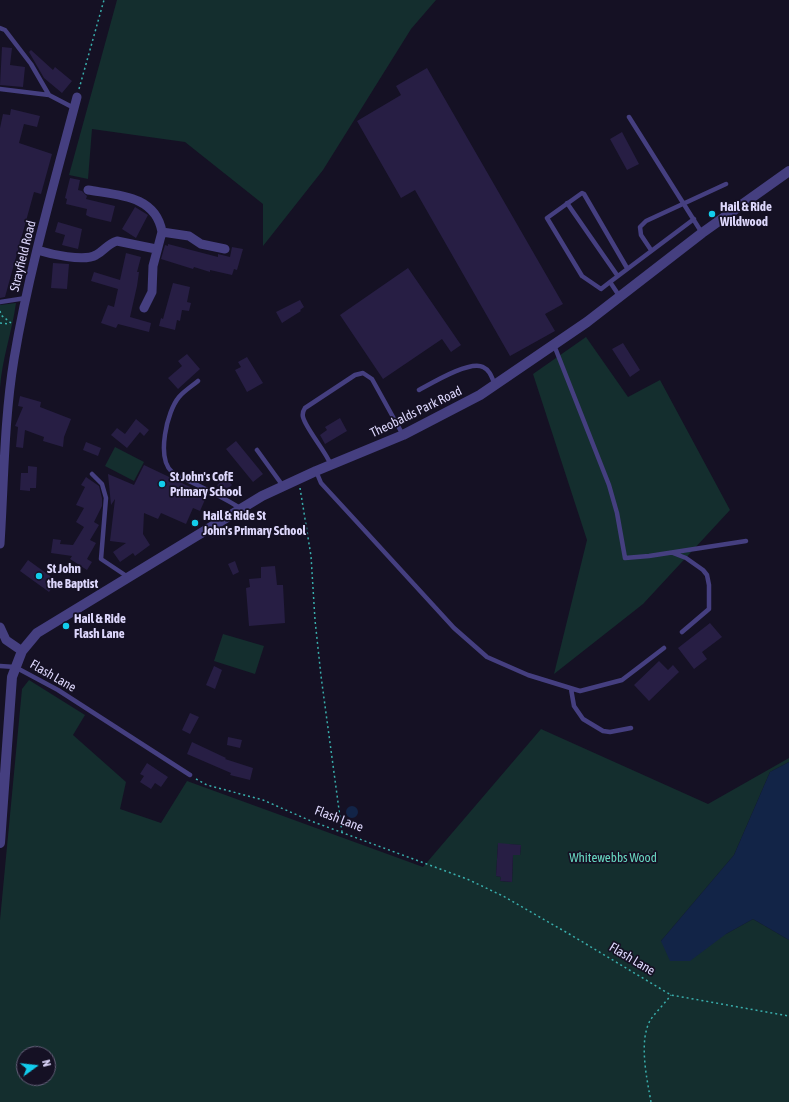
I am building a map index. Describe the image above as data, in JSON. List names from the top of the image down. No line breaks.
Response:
{"streets":{"street":["Strayfield Road","Theobalds Park Road"],"lane":["Flash Lane"]},"crossings":[["Theobalds Park Road","Flash Lane"]],"parks":["Whitewebbs Wood"],"places":["Hail & Ride Wildwood","St John's CofE Primary School","Hail & Ride St John's Primary School","St John the Baptist","Hail & Ride Flash Lane"],"north":"right"}
